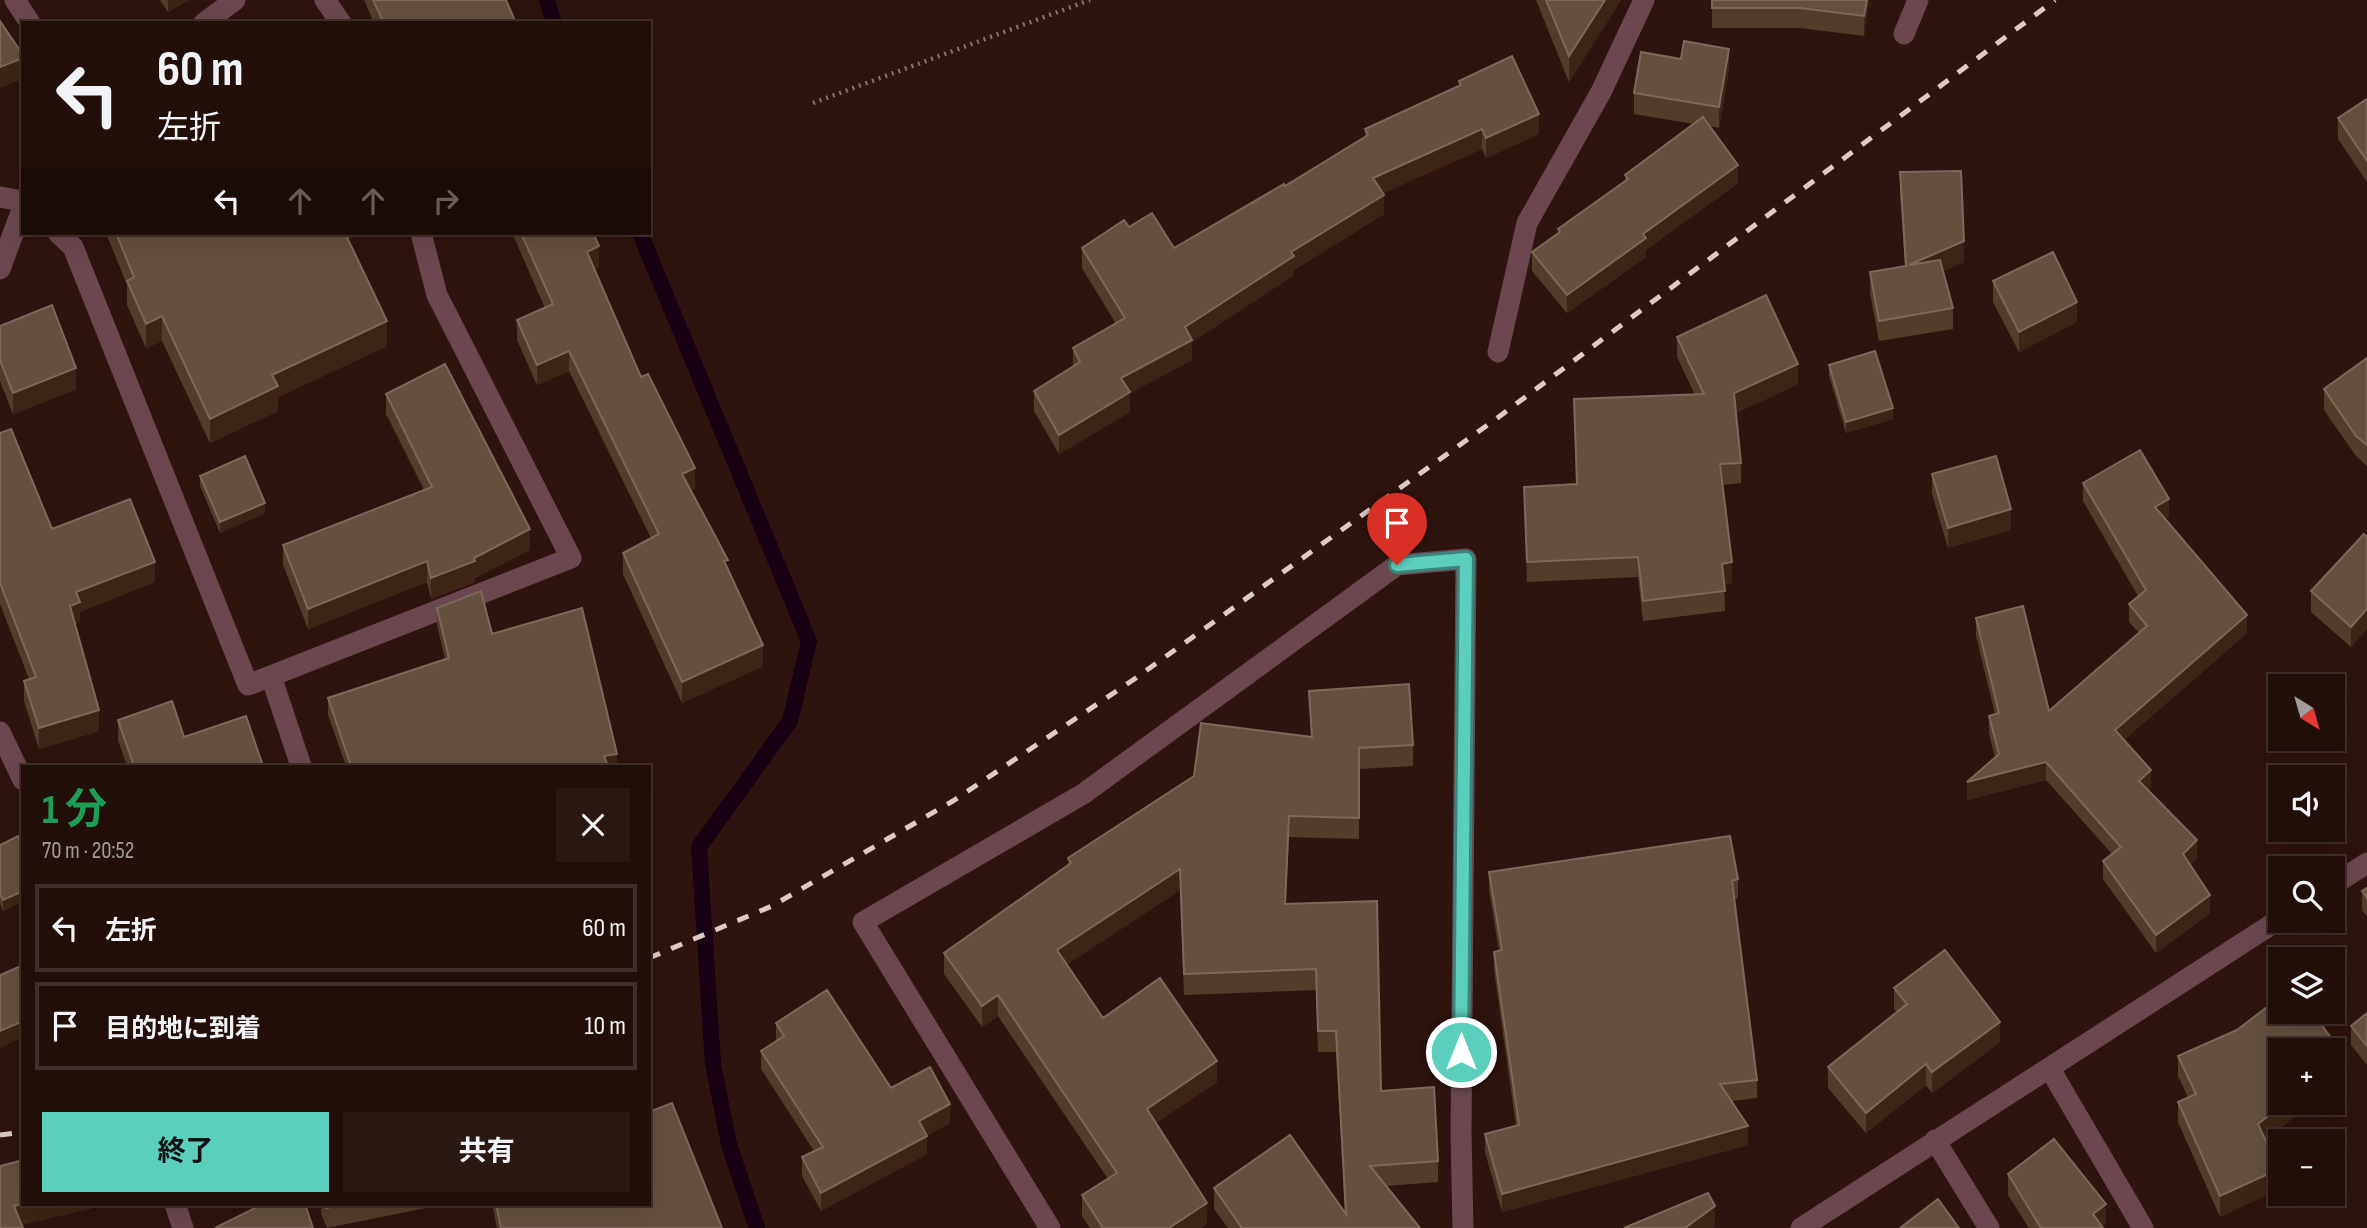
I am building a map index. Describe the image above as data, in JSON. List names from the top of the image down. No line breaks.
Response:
{"north":"bottom right","page":{"turn":["60 m","左折"],"map_buttons":["+","−"],"heading":["1 分","70 m · 20:52"],"list":[{"name":"左折","value":"60 m"},{"name":"目的地に到着","value":"10 m"}],"buttons":["終了","共有"]}}
